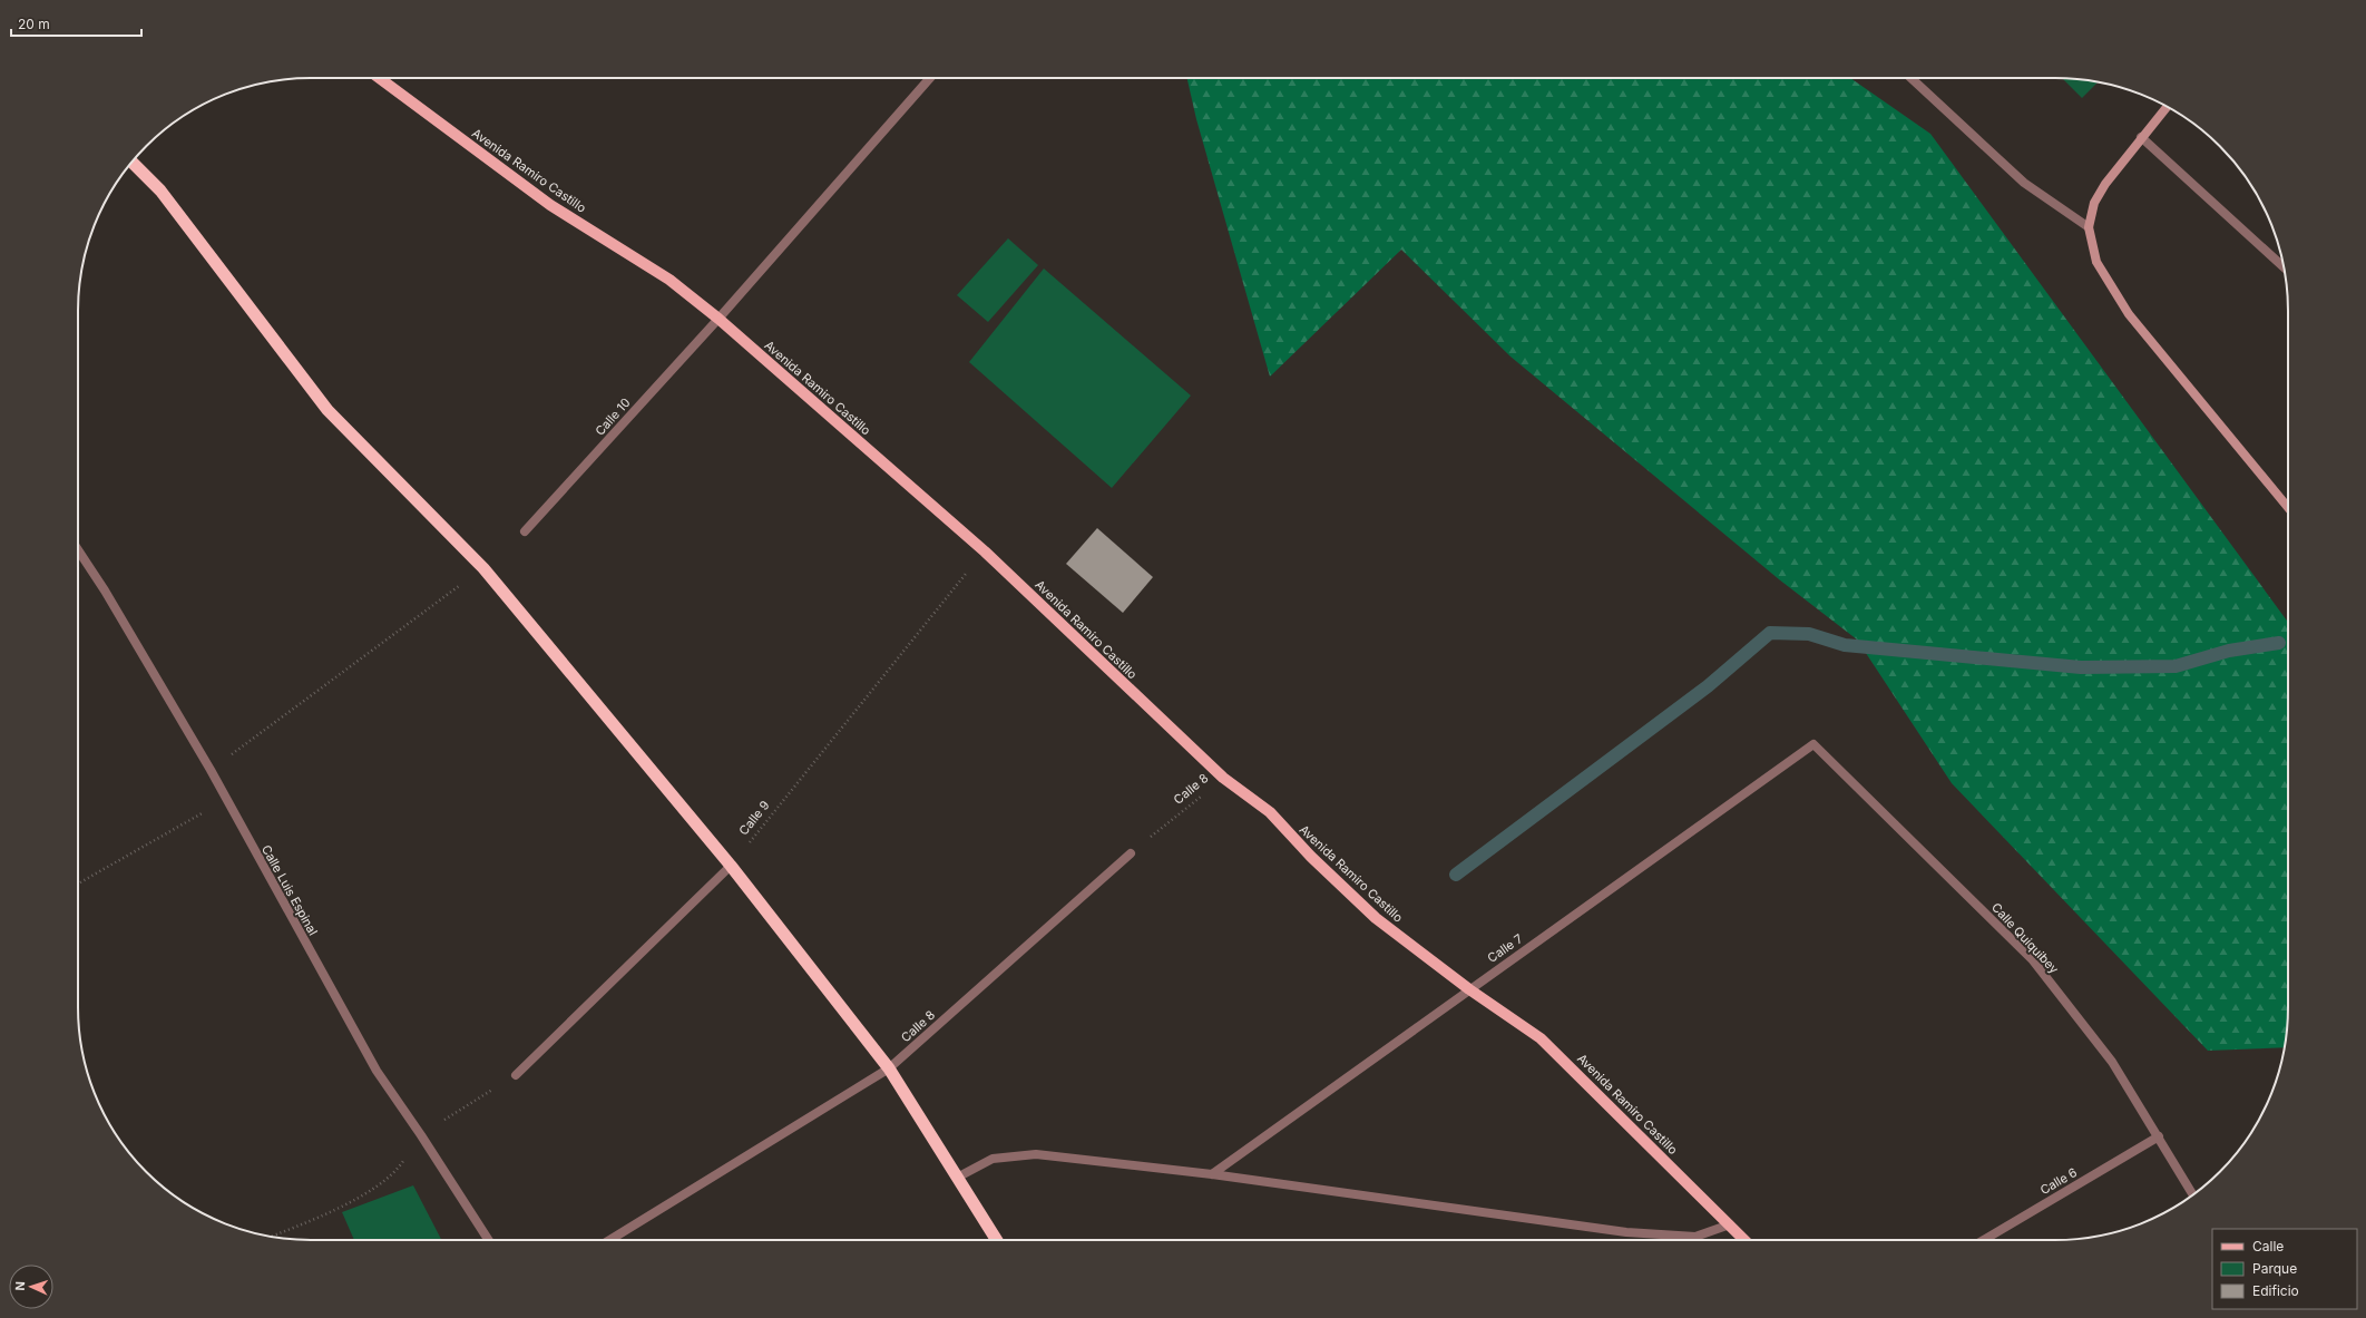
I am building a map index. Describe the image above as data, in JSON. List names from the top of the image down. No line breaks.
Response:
{"streets":{"main road":["Avenida Ramiro Castillo"],"street":["Calle 10","Calle 8","Calle Luis Espinal","Calle Quiquibey","Calle 7","Calle 6"],"path":["Calle 9"]},"crossings":[["Avenida Ramiro Castillo","Calle 10"],["Avenida Ramiro Castillo","Calle 8"],["Avenida Ramiro Castillo","Calle 9"],["Avenida Ramiro Castillo","Calle 7"],["Calle Quiquibey","Calle 7"],["Calle Quiquibey","Calle 6"]],"legend":["Calle","Parque","Edificio"],"scale_bar":"20 m","north":"left"}
